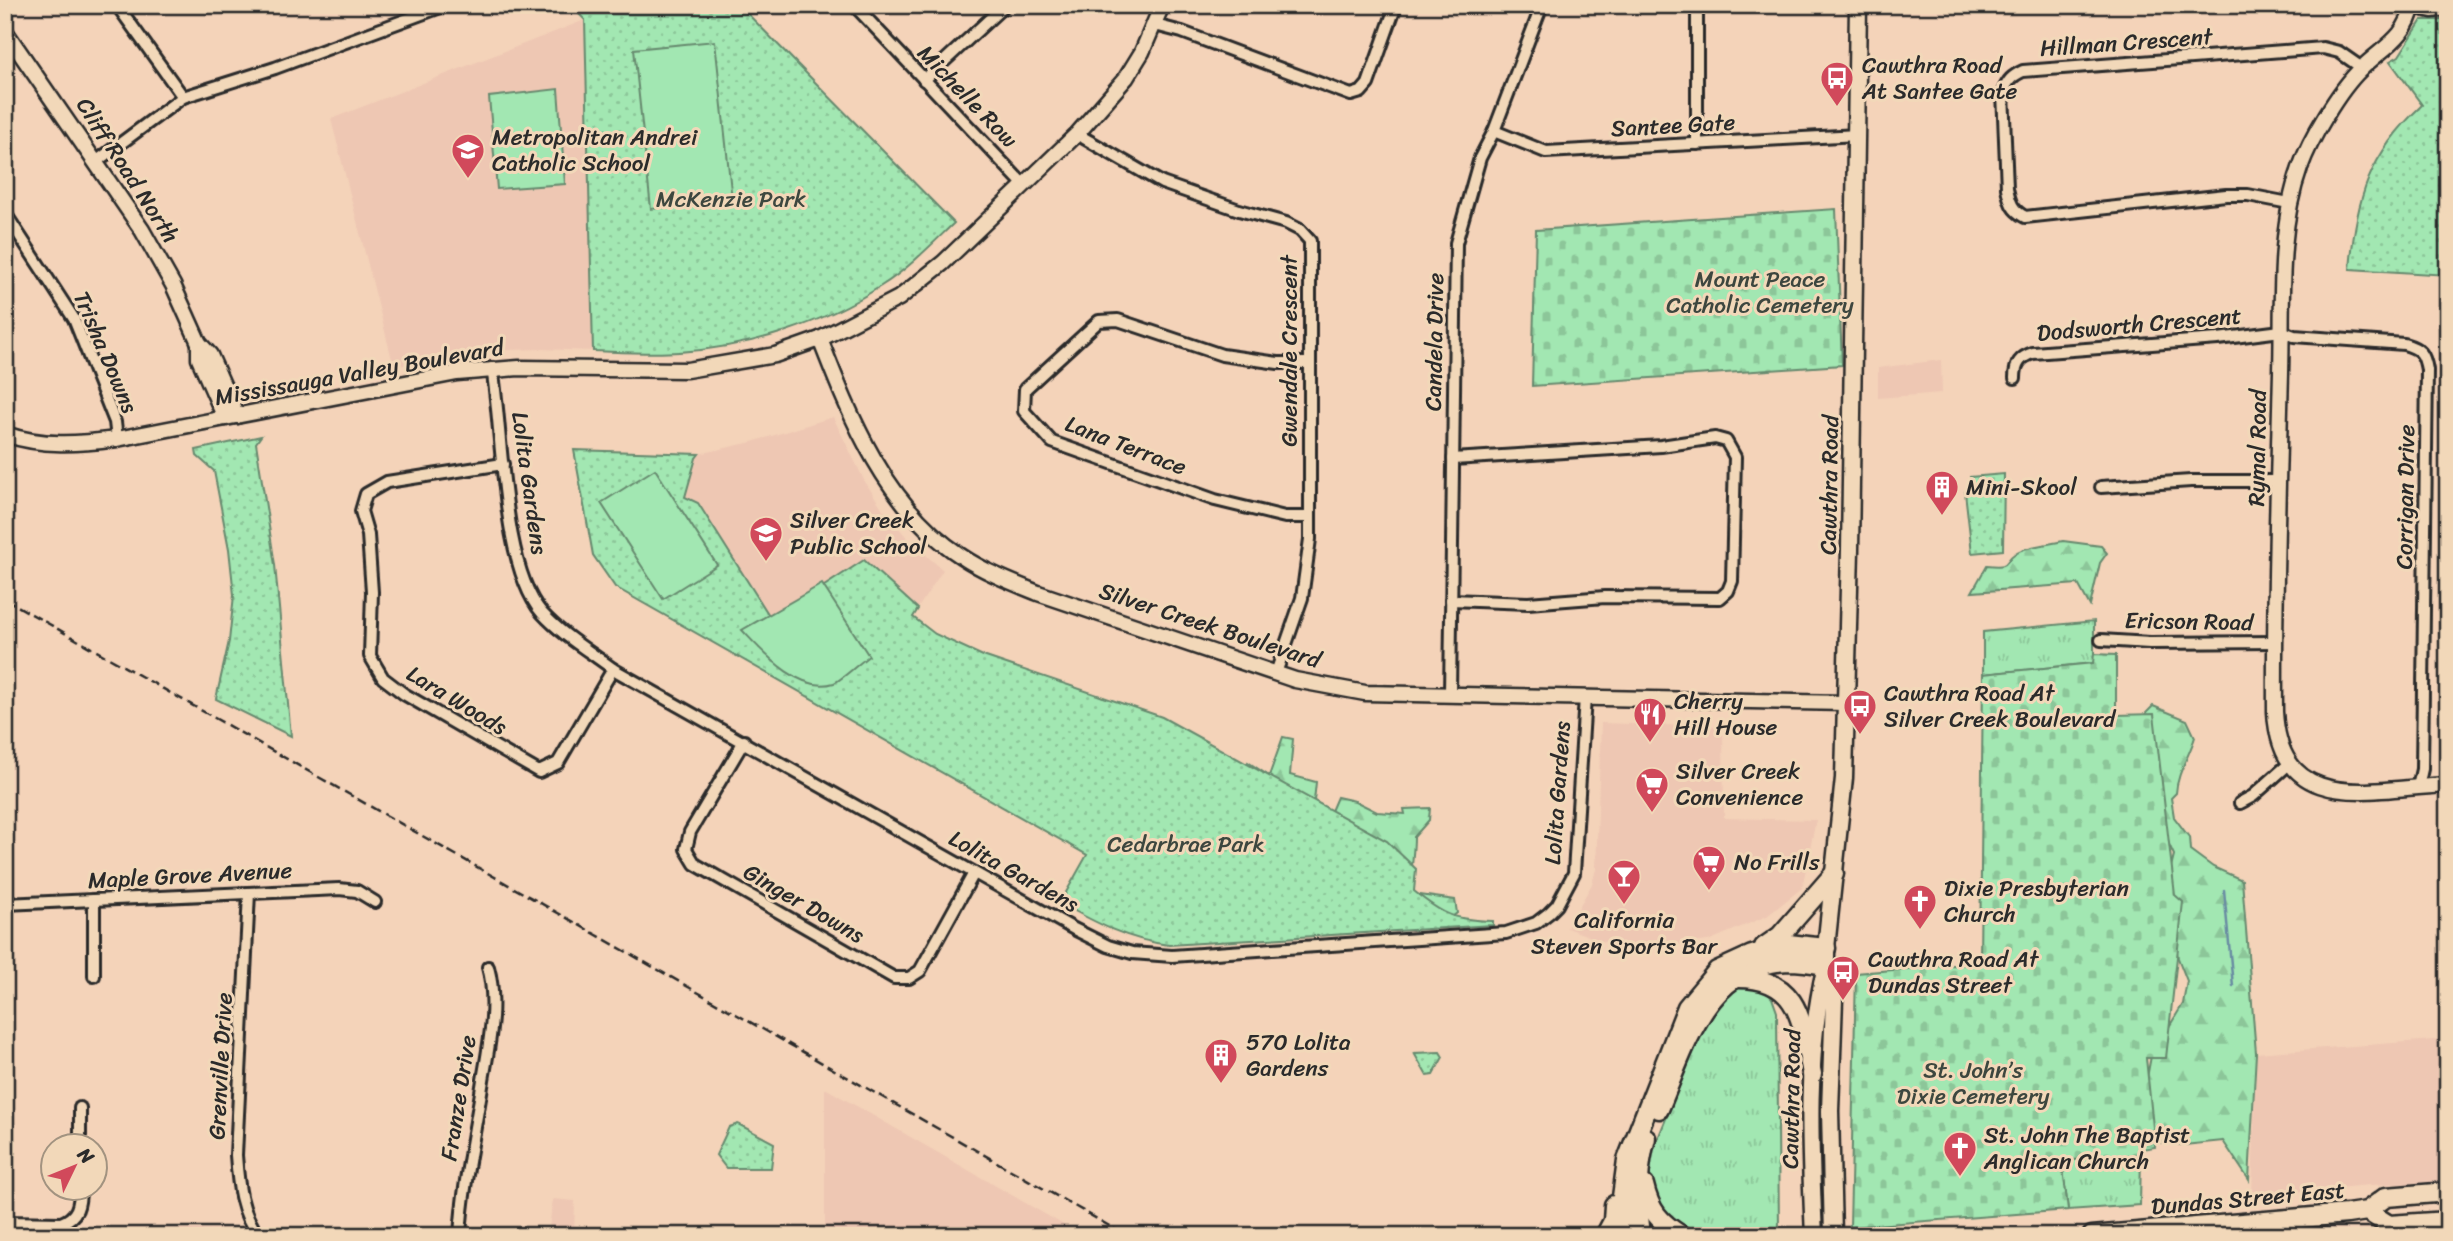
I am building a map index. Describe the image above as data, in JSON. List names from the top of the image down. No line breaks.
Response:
{"streets":{"main road":["Cawthra Road","Dundas Street East"],"street":["Hillman Crescent","Michelle Row","Santee Gate","Cliff Road North","Dodsworth Crescent","Candela Drive","Gwendale Crescent","Trisha Downs","Mississauga Valley Boulevard","Lana Terrace","Rymal Road","Lolita Gardens","Corrigan Drive","Ericson Road","Silver Creek Boulevard","Lara Woods","Maple Grove Avenue","Ginger Downs","Grenville Drive","Franze Drive"]},"crossings":[["Hillman Crescent","Rymal Road"],["Michelle Row","Mississauga Valley Boulevard"],["Santee Gate","Candela Drive"],["Santee Gate","Cawthra Road"],["Cliff Road North","Mississauga Valley Boulevard"],["Dodsworth Crescent","Rymal Road"],["Dodsworth Crescent","Corrigan Drive"],["Candela Drive","Silver Creek Boulevard"],["Gwendale Crescent","Mississauga Valley Boulevard"],["Gwendale Crescent","Lana Terrace"],["Gwendale Crescent","Silver Creek Boulevard"],["Trisha Downs","Mississauga Valley Boulevard"],["Mississauga Valley Boulevard","Lolita Gardens"],["Mississauga Valley Boulevard","Silver Creek Boulevard"],["Rymal Road","Corrigan Drive"],["Rymal Road","Ericson Road"],["Lolita Gardens","Silver Creek Boulevard"],["Lolita Gardens","Lara Woods"],["Lolita Gardens","Ginger Downs"],["Cawthra Road","Silver Creek Boulevard"],["Maple Grove Avenue","Grenville Drive"]],"parks":["McKenzie Park","Mount Peace Catholic Cemetery","Cedarbrae Park","St. John’s Dixie Cemetery"],"places":{"bus stop":["Cawthra Road At Santee Gate","Cawthra Road At Silver Creek Boulevard","Cawthra Road At Dundas Street"],"school or university":["Metropolitan Andrei Catholic School","Silver Creek Public School"],"building":["Mini-Skool","570 Lolita Gardens"],"restaurant":["Cherry Hill House"],"supermarket":["Silver Creek Convenience","No Frills"],"bar":["California Steven Sports Bar"],"church":["Dixie Presbyterian Church","St. John The Baptist Anglican Church"]},"north":"top right"}
